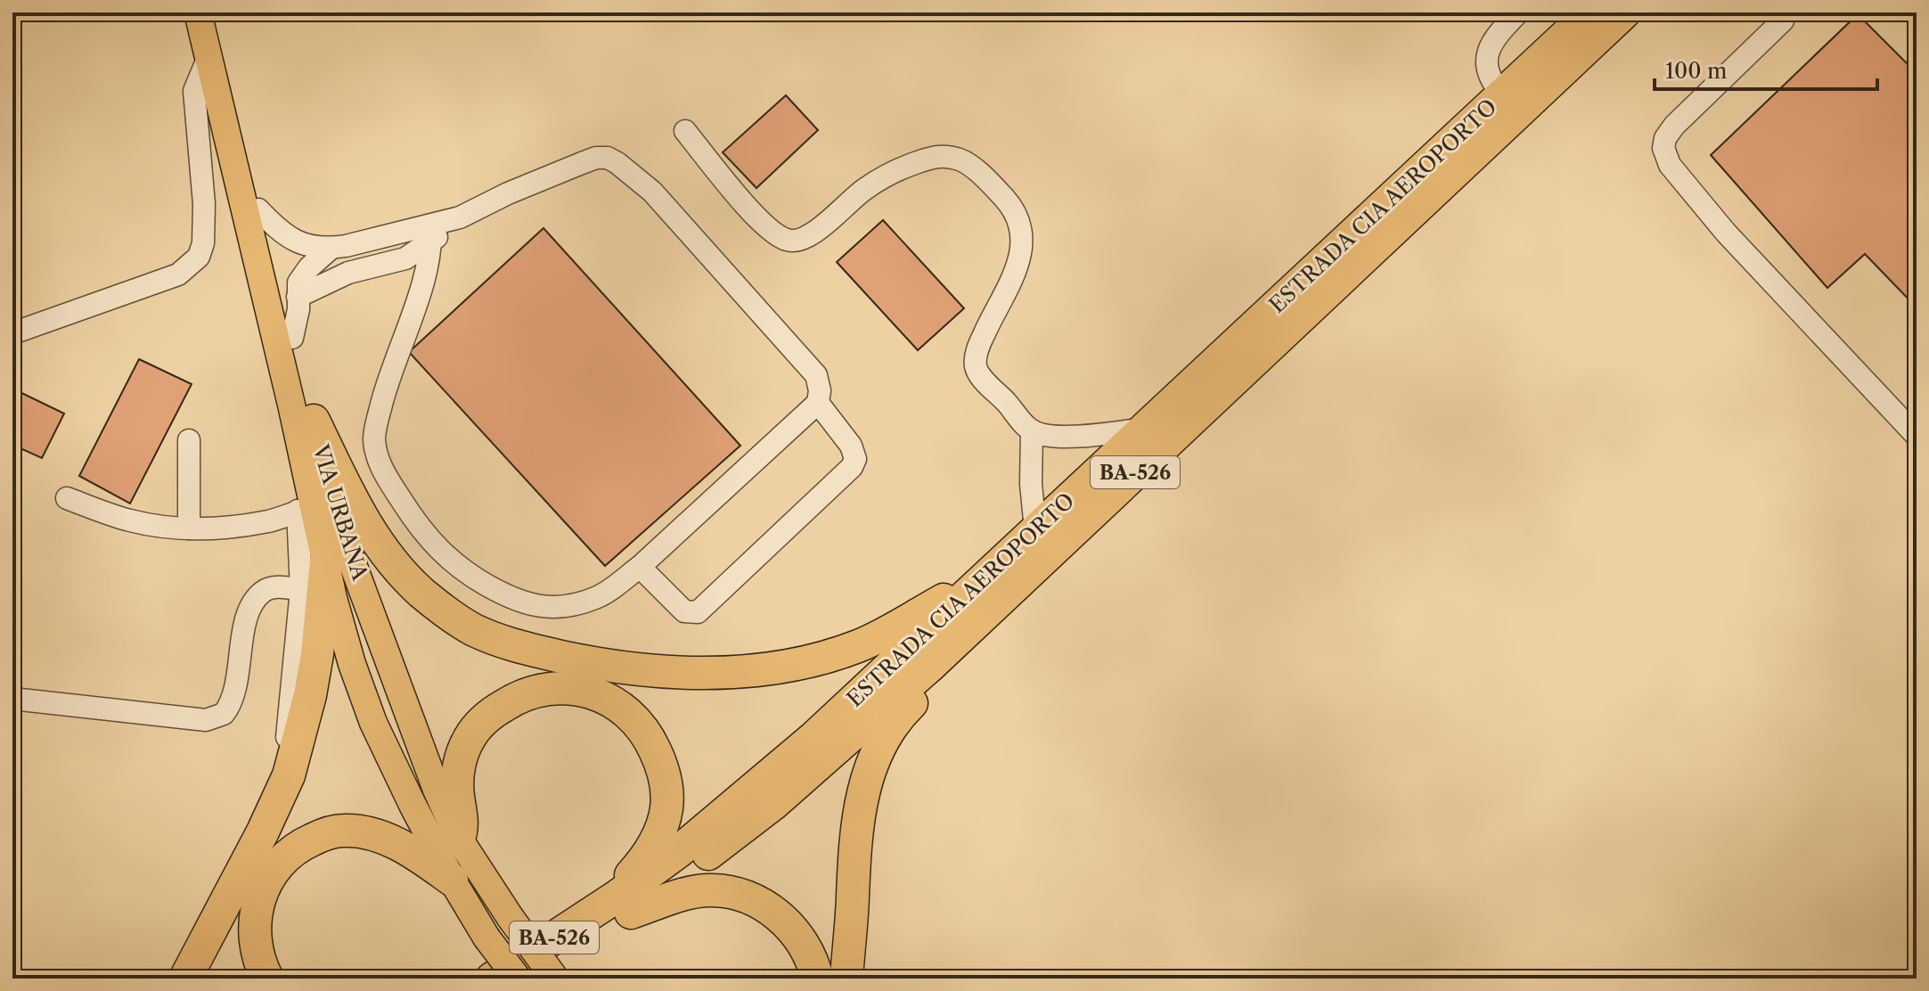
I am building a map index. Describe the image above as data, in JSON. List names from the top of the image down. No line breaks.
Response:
{"streets":{"highway":["ESTRADA CIA AEROPORTO","BA-526"],"main road":["VIA URBANA"]},"scale_bar":"100 m"}
